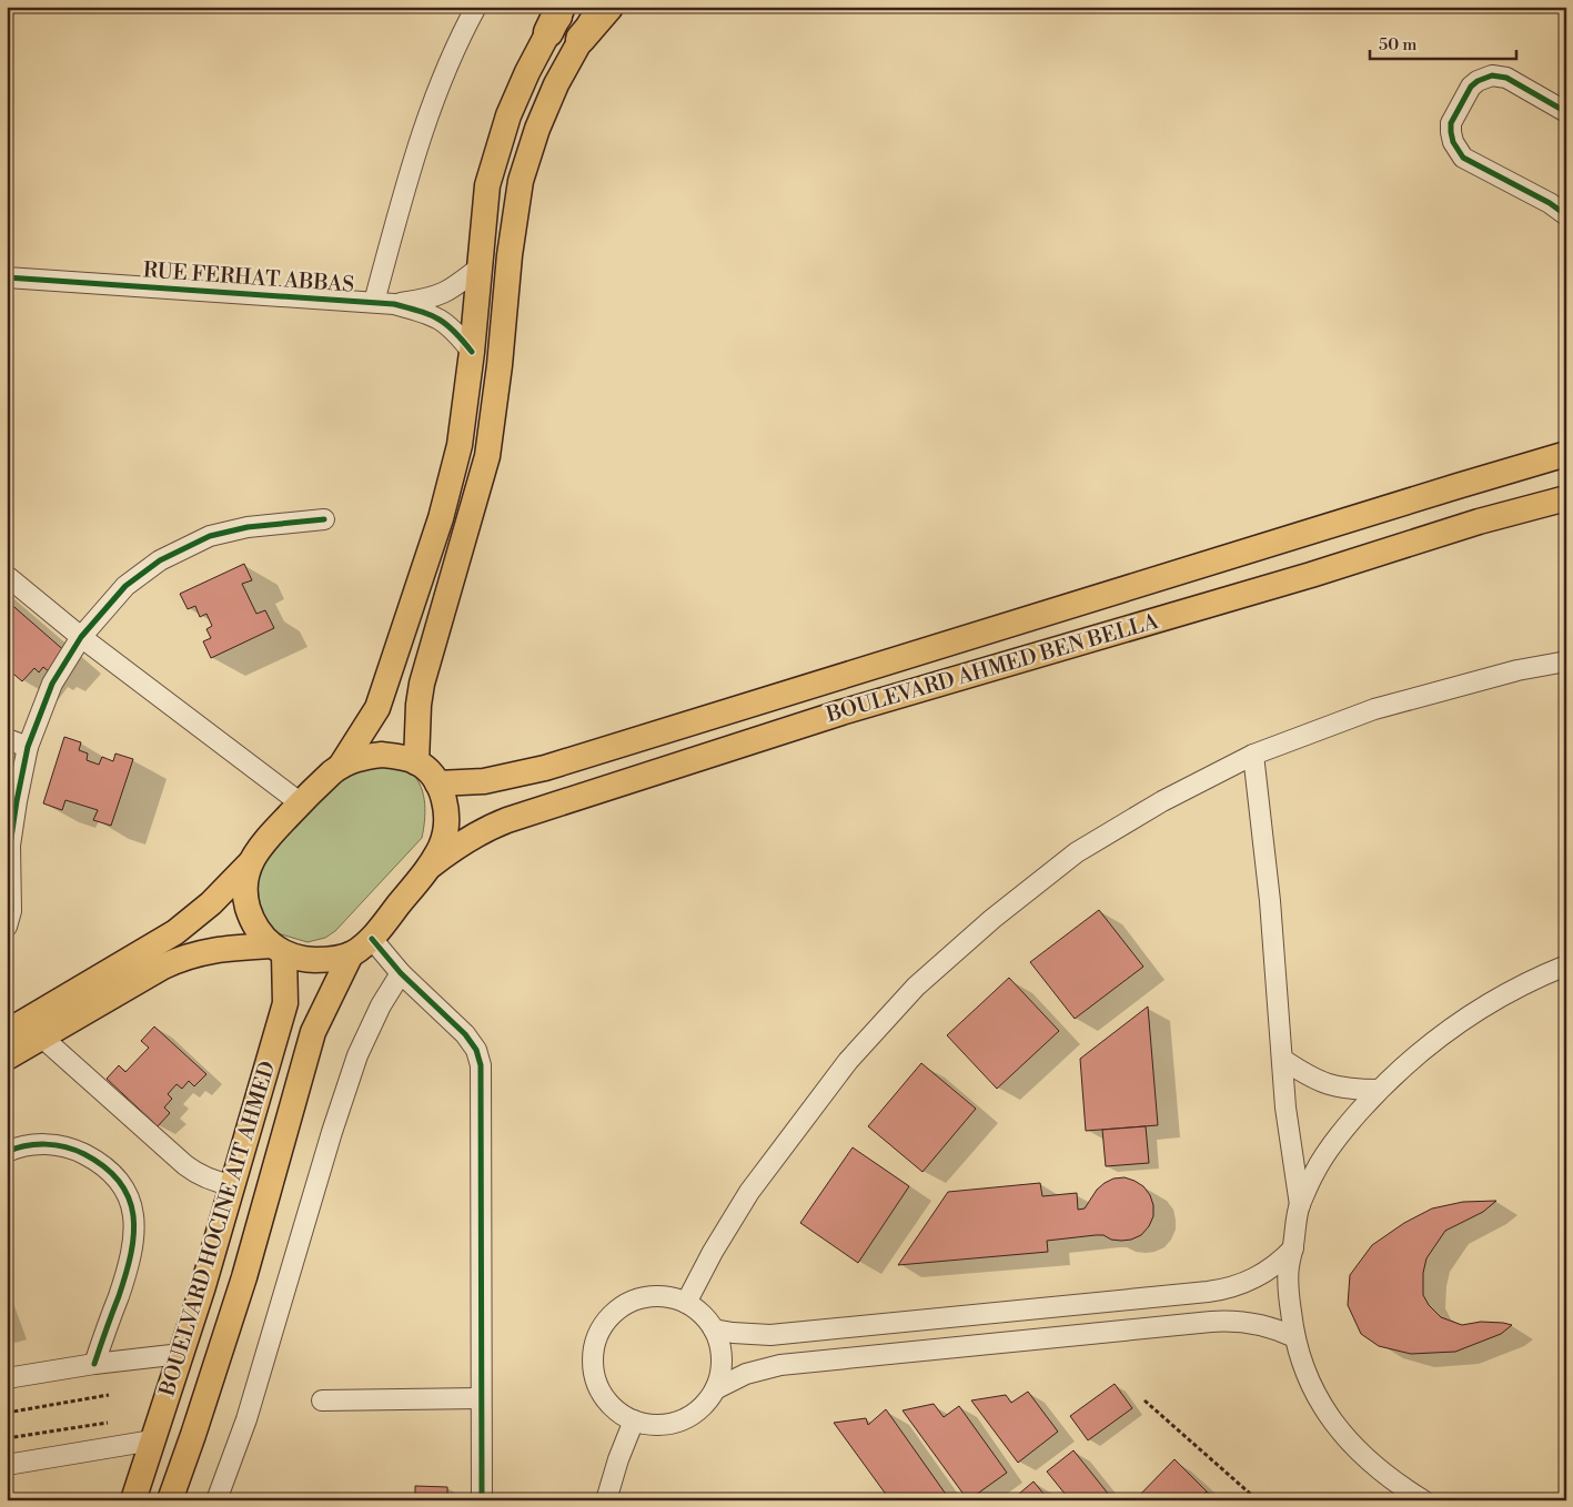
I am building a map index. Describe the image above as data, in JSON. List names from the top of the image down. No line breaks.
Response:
{"streets":{"main road":["BOULEVARD AHMED BEN BELLA","BOUELVARD HOCINE AIT AHMED"],"street":["RUE FERHAT ABBAS"]},"crossings":[["BOULEVARD AHMED BEN BELLA","BOUELVARD HOCINE AIT AHMED"]],"scale_bar":"50 m"}
